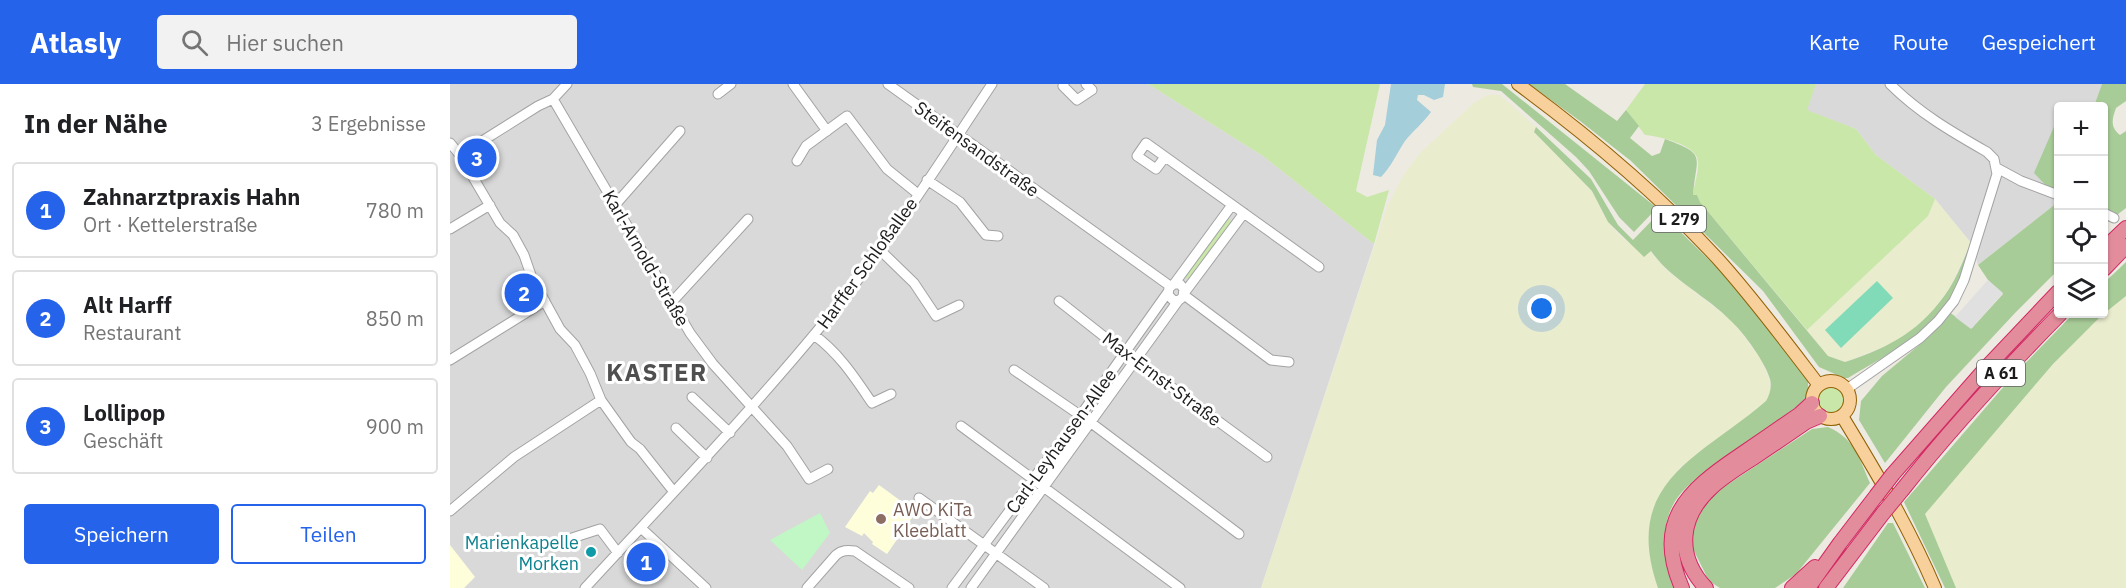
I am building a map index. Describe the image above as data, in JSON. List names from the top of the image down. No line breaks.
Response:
{"streets":{"highway":["A 61"],"main road":["L 279"],"street":["Steifensandstraße","Karl-Arnold-Straße","Harffer Schloßallee","Max-Ernst-Straße","Carl-Leyhausen-Allee"]},"crossings":[["Steifensandstraße","Harffer Schloßallee"],["Steifensandstraße","Carl-Leyhausen-Allee"],["Karl-Arnold-Straße","Harffer Schloßallee"],["Max-Ernst-Straße","Carl-Leyhausen-Allee"]],"districts":["KASTER"],"places":["AWO KiTa Kleeblatt","Marienkapelle Morken"],"page":{"header":"Atlasly","search":"Hier suchen","nav":["Karte","Route","Gespeichert"],"heading":["In der Nähe","3 Ergebnisse"],"map_buttons":["+","−"],"pins":["3","2","1"],"list":[{"mark":"1","name":"Zahnarztpraxis Hahn","note":"Ort · Kettelerstraße","value":"780 m"},{"mark":"2","name":"Alt Harff","note":"Restaurant","value":"850 m"},{"mark":"3","name":"Lollipop","note":"Geschäft","value":"900 m"}],"buttons":["Speichern","Teilen"]}}
